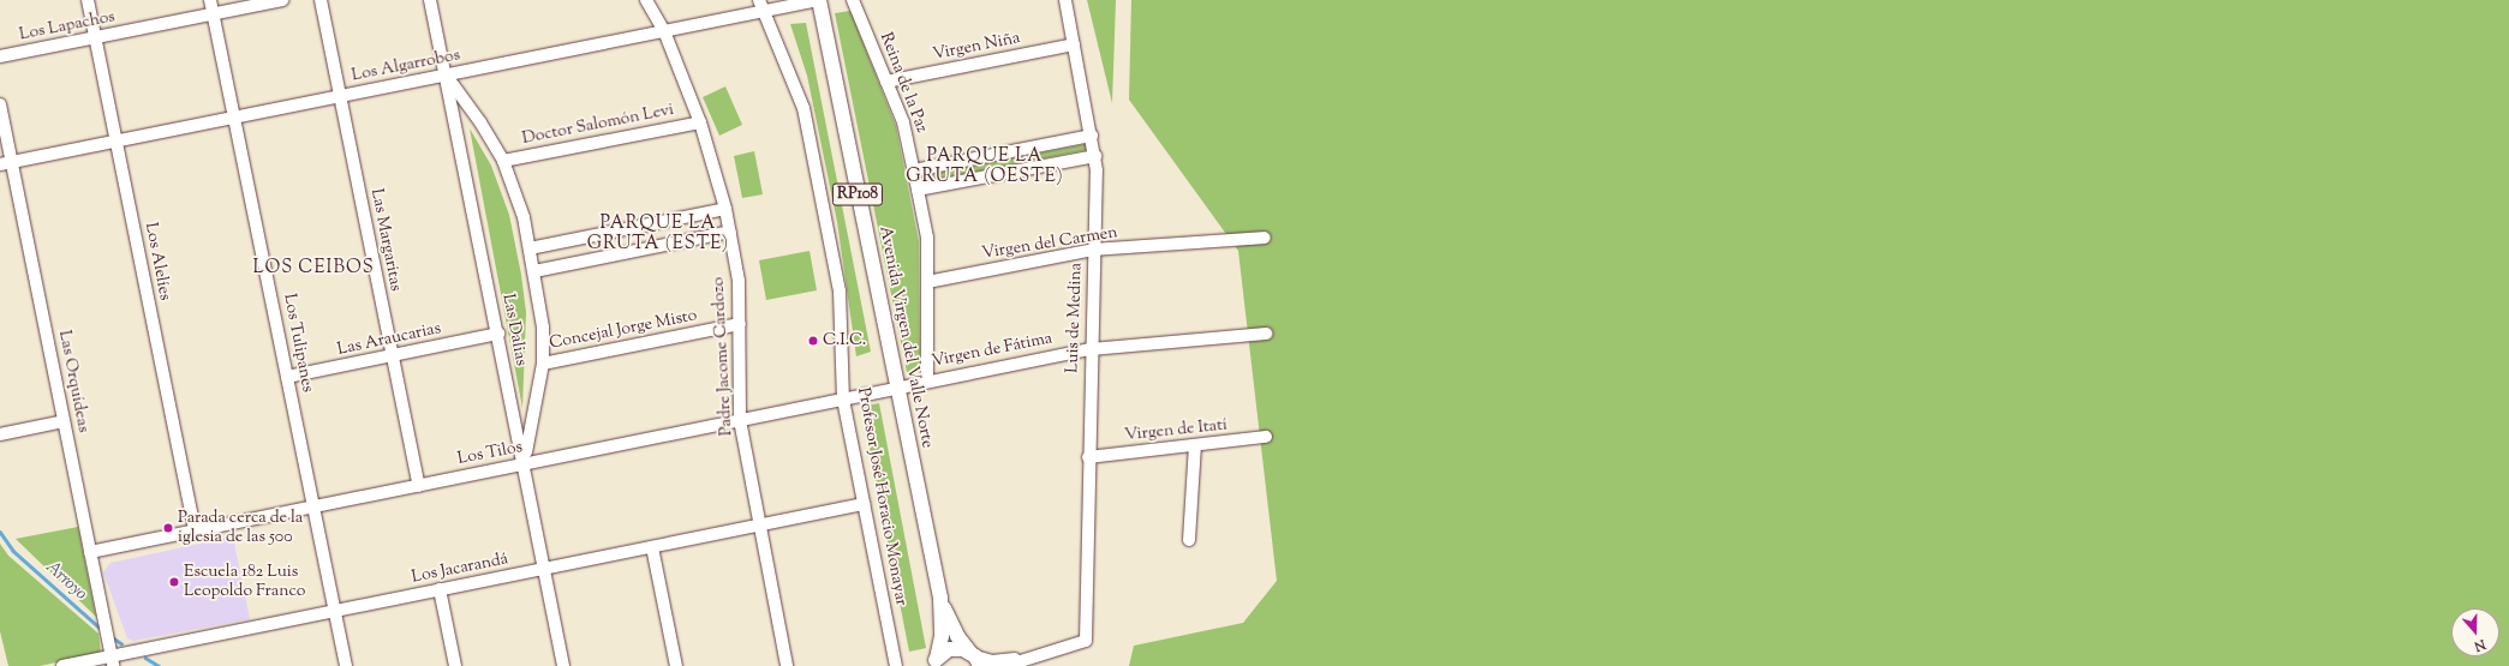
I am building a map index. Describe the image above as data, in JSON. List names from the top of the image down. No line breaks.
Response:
{"streets":{"main road":["RP108","Avenida Virgen del Valle Norte"],"street":["Los Lapachos","Virgen Niña","Los Algarrobos","Reina de la Paz","Doctor Salomón Levi","Las Margaritas","Virgen del Carmen","Los Alelíes","Luis de Medina","Las Dalias","Concejal Jorge Misto","Las Araucarias","Los Tulipanes","Virgen de Fátima","Padre Jacome Cardozo","Las Orquídeas","Virgen de Itatí","Los Tilos","Profesor José Horacio Monayar","Los Jacarandá"]},"crossings":[["Los Lapachos","Los Alelíes"],["Los Lapachos","Los Tulipanes"],["Virgen Niña","Reina de la Paz"],["Virgen Niña","Luis de Medina"],["Los Algarrobos","Las Margaritas"],["Los Algarrobos","Los Alelíes"],["Los Algarrobos","Las Dalias"],["Los Algarrobos","Avenida Virgen del Valle Norte"],["Los Algarrobos","Los Tulipanes"],["Los Algarrobos","Padre Jacome Cardozo"],["Los Algarrobos","Las Orquídeas"],["Los Algarrobos","Profesor José Horacio Monayar"],["Reina de la Paz","Virgen del Carmen"],["Reina de la Paz","Virgen de Fátima"],["Doctor Salomón Levi","Padre Jacome Cardozo"],["RP108","Avenida Virgen del Valle Norte"],["Las Margaritas","Las Araucarias"],["Las Margaritas","Los Tilos"],["Virgen del Carmen","Luis de Medina"],["Los Alelíes","Los Tilos"],["Luis de Medina","Virgen de Fátima"],["Luis de Medina","Virgen de Itatí"],["Las Dalias","Las Araucarias"],["Las Dalias","Los Tilos"],["Las Dalias","Los Jacarandá"],["Concejal Jorge Misto","Padre Jacome Cardozo"],["Avenida Virgen del Valle Norte","Virgen de Fátima"],["Avenida Virgen del Valle Norte","Los Tilos"],["Las Araucarias","Los Tulipanes"],["Los Tulipanes","Los Tilos"],["Los Tulipanes","Los Jacarandá"],["Virgen de Fátima","Los Tilos"],["Padre Jacome Cardozo","Los Tilos"],["Padre Jacome Cardozo","Los Jacarandá"],["Las Orquídeas","Los Tilos"],["Las Orquídeas","Los Jacarandá"],["Los Tilos","Profesor José Horacio Monayar"],["Profesor José Horacio Monayar","Los Jacarandá"]],"districts":["PARQUE LA GRUTA (OESTE)","PARQUE LA GRUTA (ESTE)","LOS CEIBOS"],"water":["Arroyo"],"places":["C.I.C.","Parada cerca de la iglesia de las 500","Escuela 182 Luis Leopoldo Franco"],"north":"bottom"}
